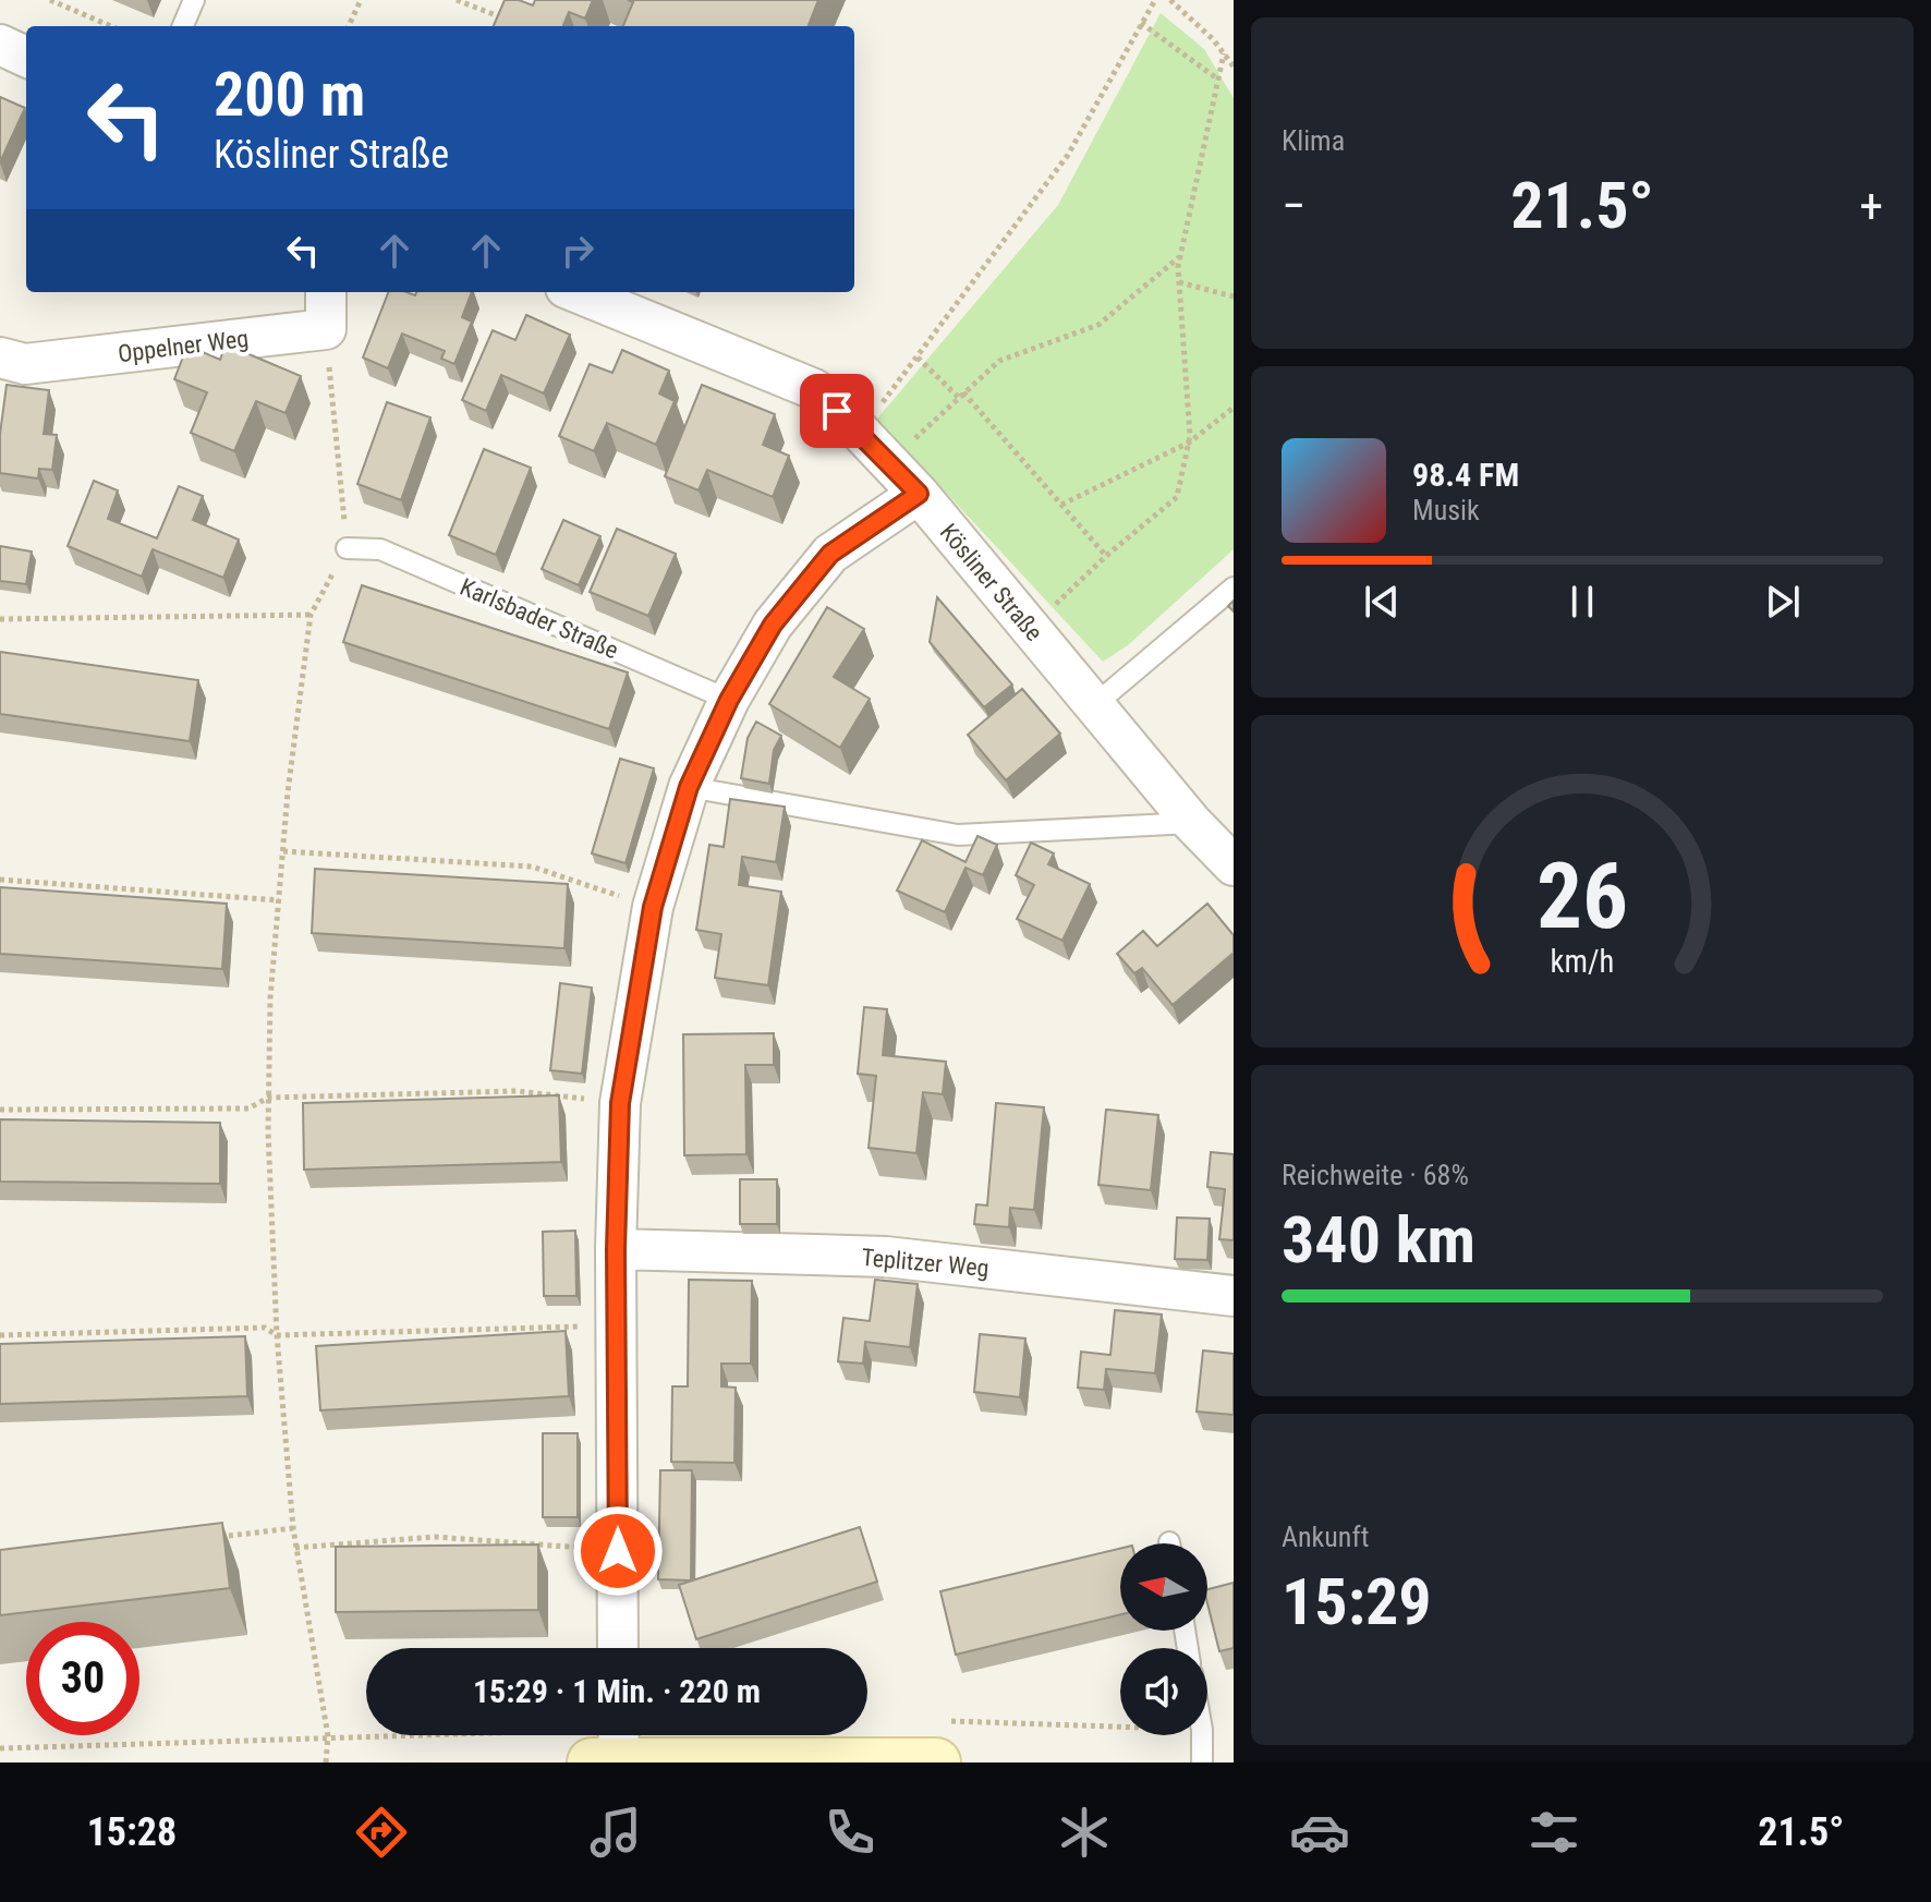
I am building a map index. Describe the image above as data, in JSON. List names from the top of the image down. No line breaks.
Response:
{"streets":{"street":["Oppelner Weg","Kösliner Straße","Teplitzer Weg"],"lane":["Karlsbader Straße"]},"north":"left","page":{"tile":["Klima",["Reichweite · 68%","340 km"],["Ankunft","15:29"]],"turn":["200 m","Kösliner Straße"],"heat":["−","21.5°","+"],"song":["98.4 FM","Musik"],"limit":"30","trip":"15:29 · 1 Min. · 220 m","tabs":["15:28","21.5°"],"gauge":["26","km/h"]}}
